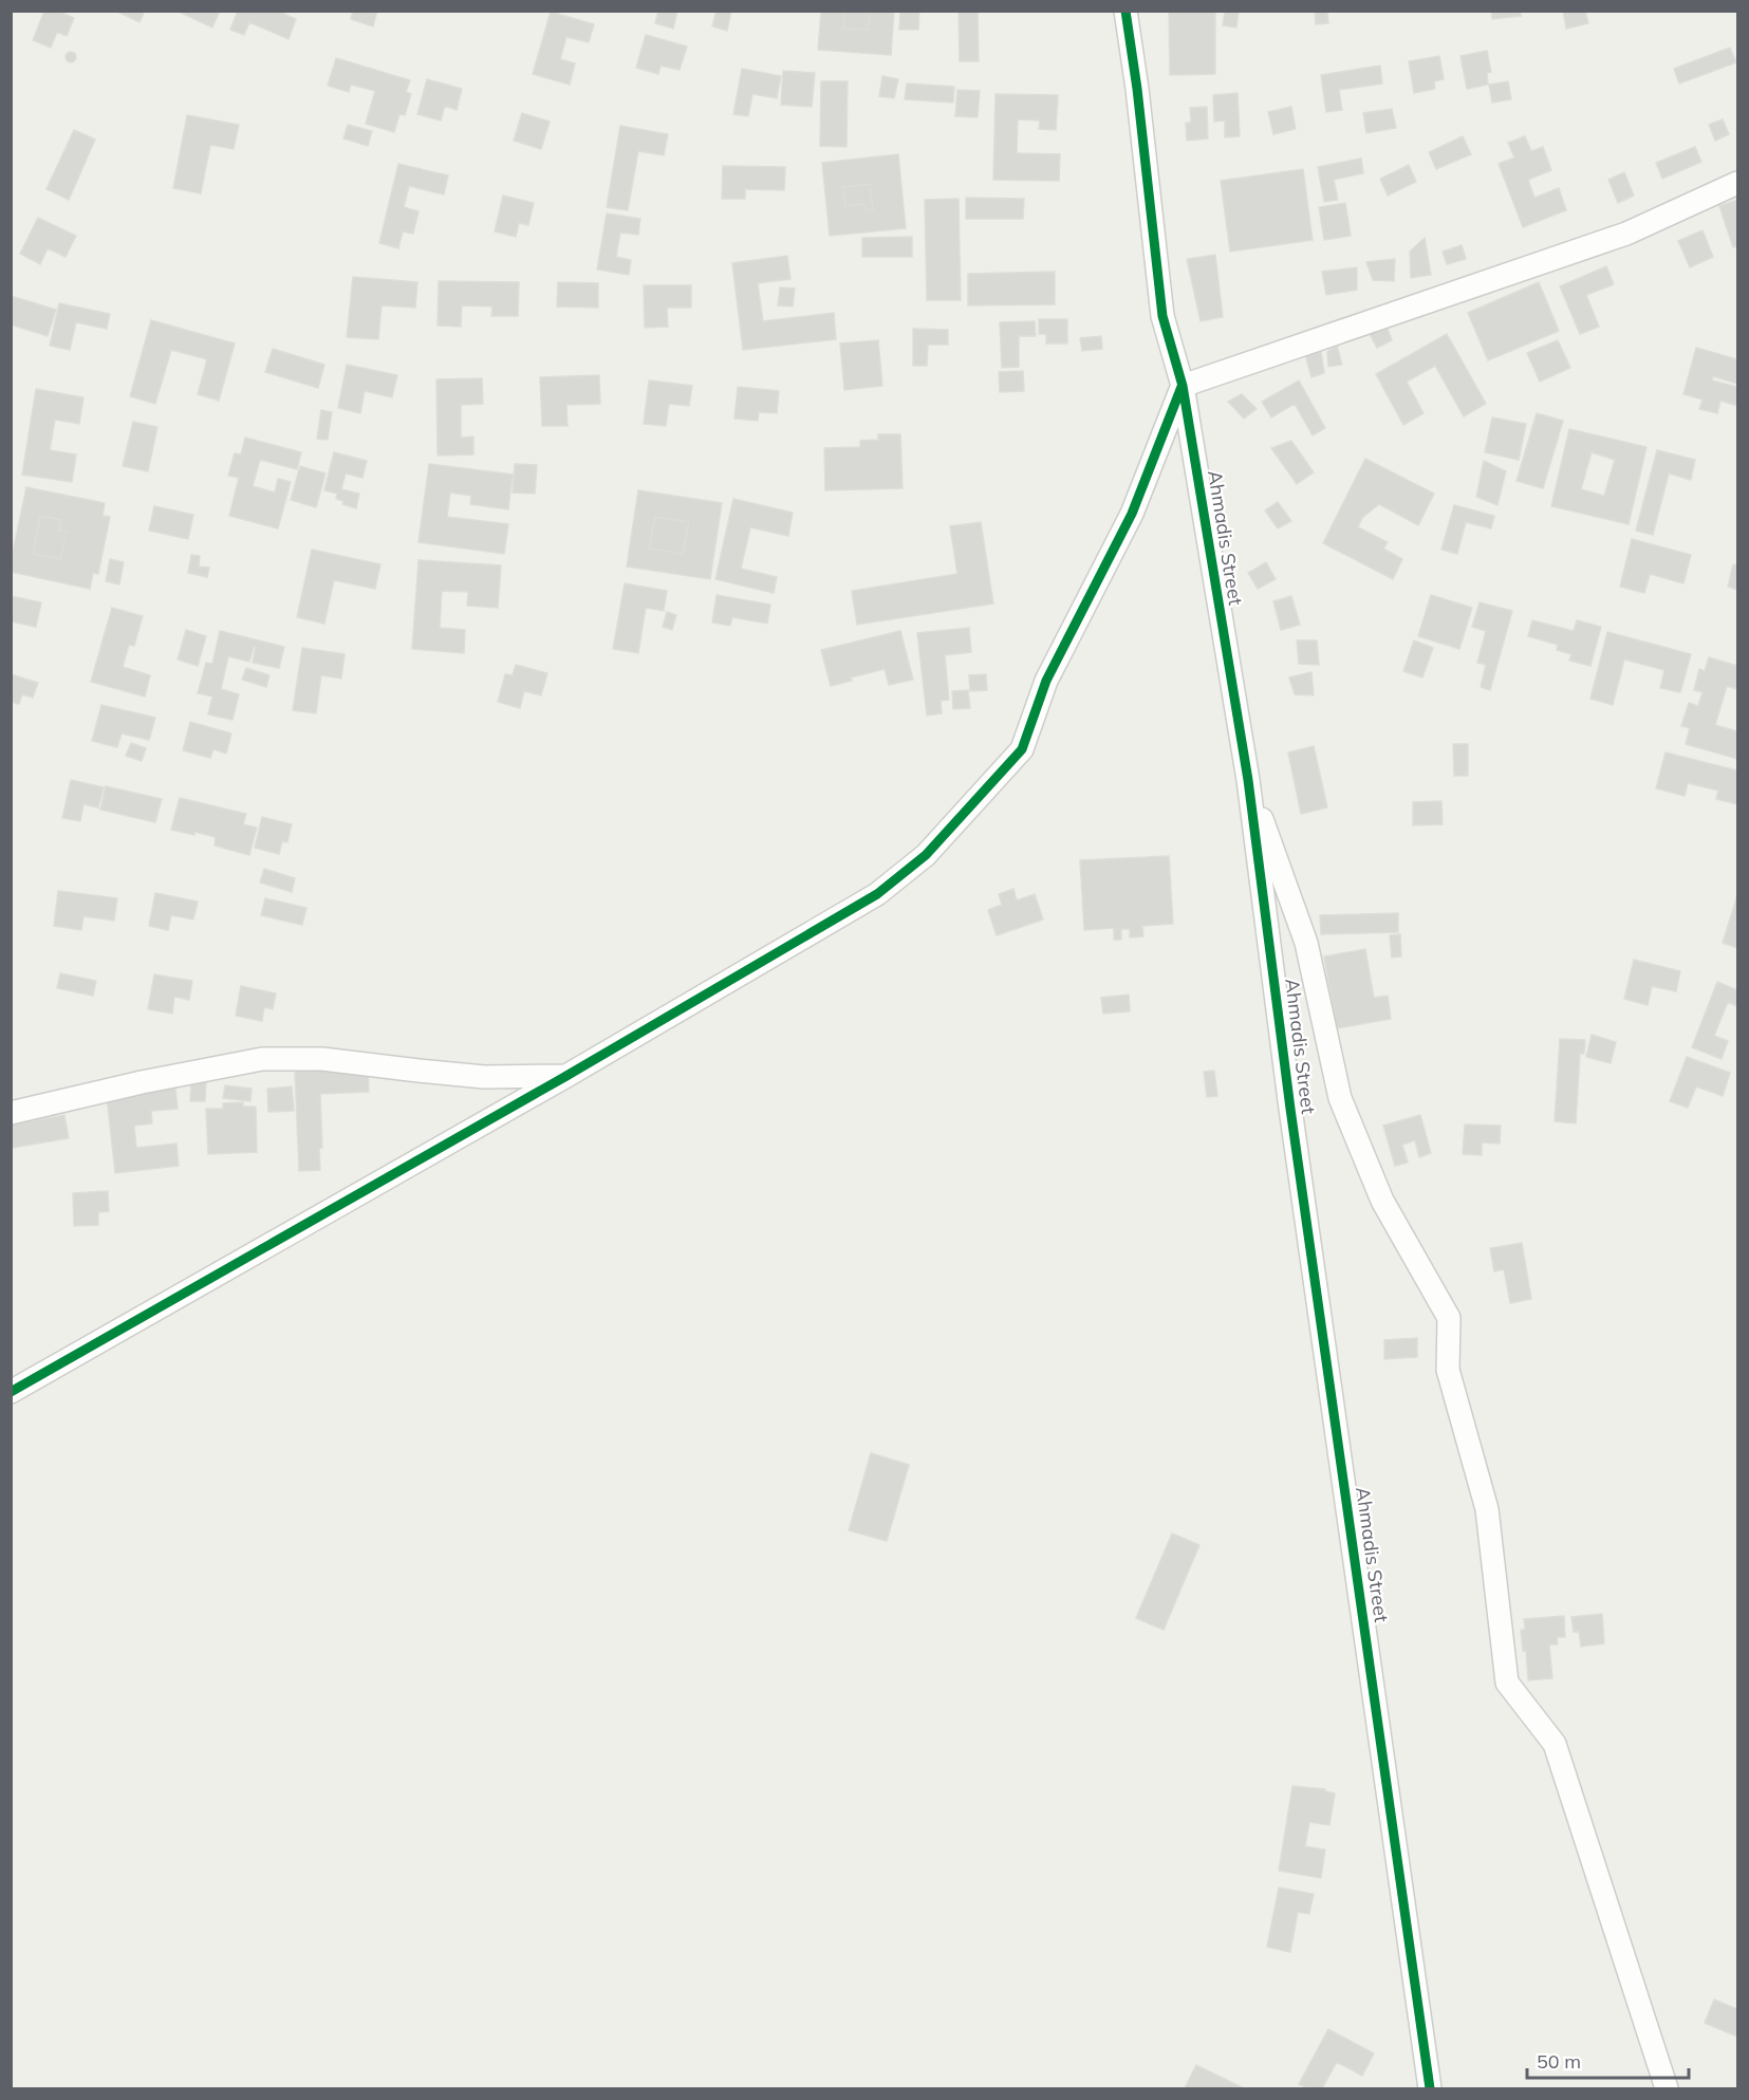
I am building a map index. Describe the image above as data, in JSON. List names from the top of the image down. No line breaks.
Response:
{"streets":{"street":["Ahmadis Street"]},"scale_bar":"50 m"}
